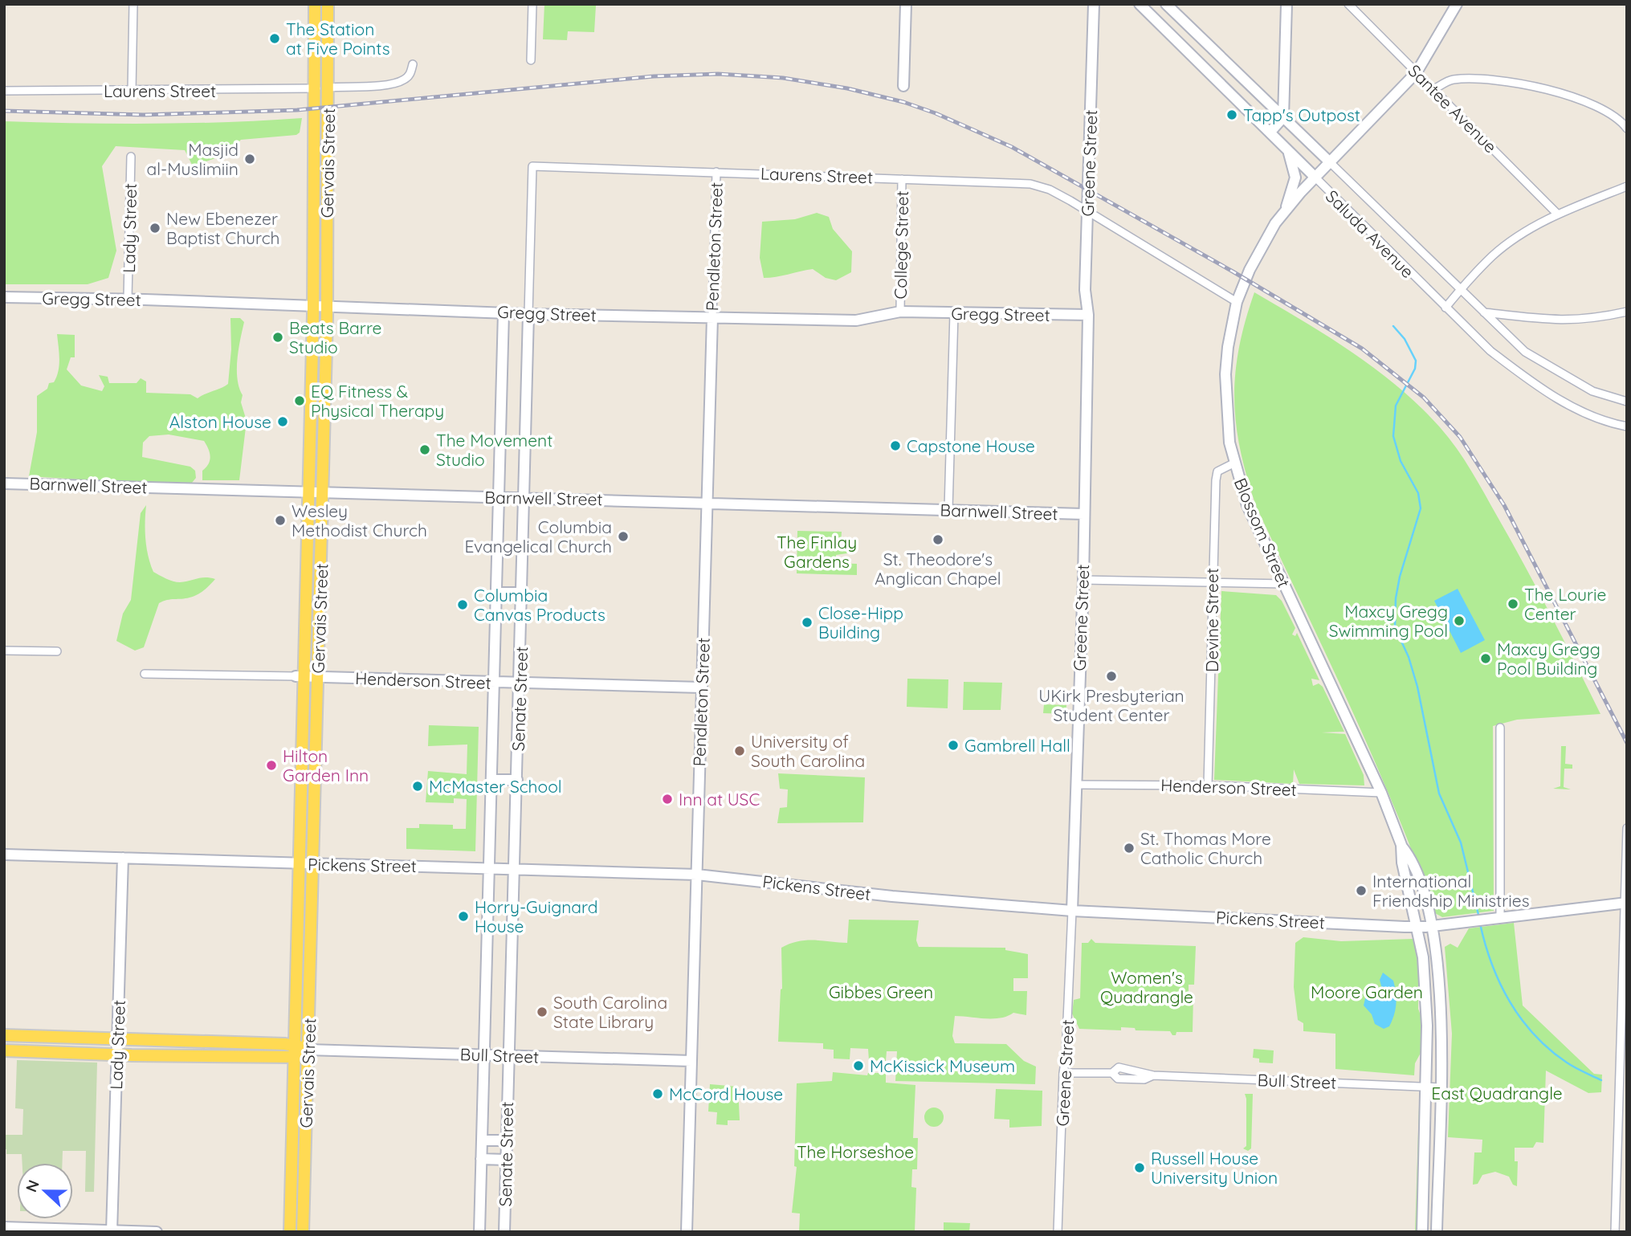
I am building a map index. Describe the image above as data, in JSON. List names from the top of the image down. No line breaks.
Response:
{"streets":{"main road":["Gervais Street","Bull Street"],"street":["Laurens Street","Santee Avenue","Greene Street","Lady Street","Saluda Avenue","College Street","Pendleton Street","Gregg Street","Barnwell Street","Blossom Street","Devine Street","Henderson Street","Senate Street","Pickens Street"]},"crossings":[["Laurens Street","Gervais Street"],["Laurens Street","Greene Street"],["Laurens Street","College Street"],["Laurens Street","Pendleton Street"],["Laurens Street","Blossom Street"],["Laurens Street","Senate Street"],["Santee Avenue","Blossom Street"],["Gervais Street","Gregg Street"],["Gervais Street","Barnwell Street"],["Gervais Street","Henderson Street"],["Gervais Street","Pickens Street"],["Gervais Street","Bull Street"],["Greene Street","Gregg Street"],["Greene Street","Barnwell Street"],["Greene Street","Henderson Street"],["Greene Street","Pickens Street"],["Greene Street","Bull Street"],["Lady Street","Gregg Street"],["Lady Street","Pickens Street"],["Lady Street","Bull Street"],["Saluda Avenue","Blossom Street"],["College Street","Gregg Street"],["Pendleton Street","Gregg Street"],["Pendleton Street","Barnwell Street"],["Pendleton Street","Henderson Street"],["Pendleton Street","Pickens Street"],["Pendleton Street","Bull Street"],["Gregg Street","Senate Street"],["Barnwell Street","Senate Street"],["Blossom Street","Devine Street"],["Blossom Street","Henderson Street"],["Blossom Street","Pickens Street"],["Blossom Street","Bull Street"],["Devine Street","Henderson Street"],["Henderson Street","Senate Street"],["Senate Street","Pickens Street"],["Senate Street","Bull Street"]],"parks":["The Finlay Gardens","Women's Quadrangle","Gibbes Green","Moore Garden","East Quadrangle","The Horseshoe"],"places":["The Station at Five Points","Tapp's Outpost","Masjid al-Muslimiin","New Ebenezer Baptist Church","Beats Barre Studio","EQ Fitness & Physical Therapy","Alston House","Capstone House","The Movement Studio","Wesley Methodist Church","Columbia Evangelical Church","St. Theodore's Anglican Chapel","The Lourie Center","Columbia Canvas Products","Maxcy Gregg Swimming Pool","Close-Hipp Building","Maxcy Gregg Pool Building","UKirk Presbyterian Student Center","Gambrell Hall","University of South Carolina","Hilton Garden Inn","McMaster School","Inn at USC","St. Thomas More Catholic Church","International Friendship Ministries","Horry-Guignard House","South Carolina State Library","McKissick Museum","McCord House","Russell House University Union"],"north":"left"}
